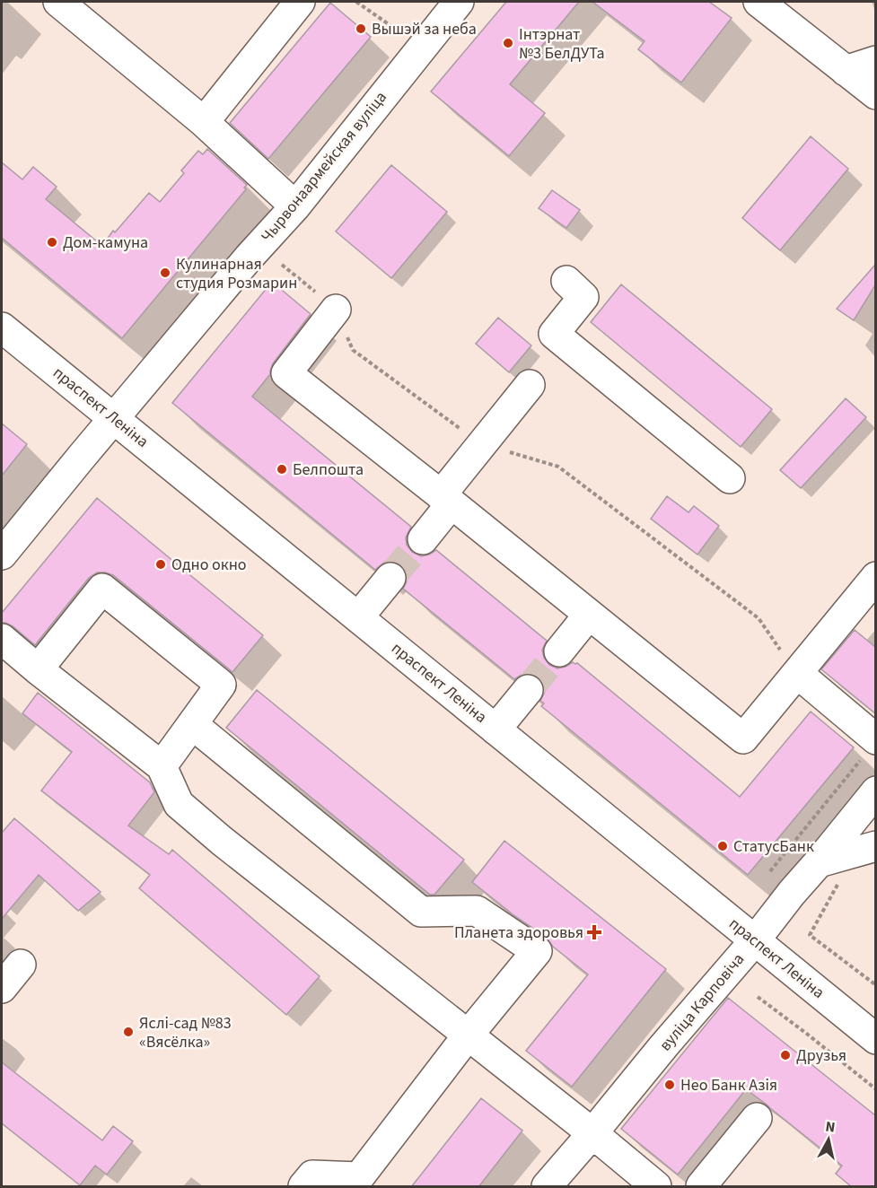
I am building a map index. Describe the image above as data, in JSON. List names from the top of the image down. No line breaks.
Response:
{"streets":{"street":["Чырвонаармейская вуліца","праспект Леніна","вуліца Карповіча"]},"crossings":[["Чырвонаармейская вуліца","праспект Леніна"],["праспект Леніна","вуліца Карповіча"]],"places":{"other":["Вышэй за неба","Інтэрнат №3 БелДУТа","Дом-камуна","Кулинарная студия Розмарин","Белпошта","Одно окно","СтатусБанк","Яслі-сад №83 «Вясёлка»","Друзья","Нео Банк Азія"],"health":["Планета здоровья"]},"north":"top"}
